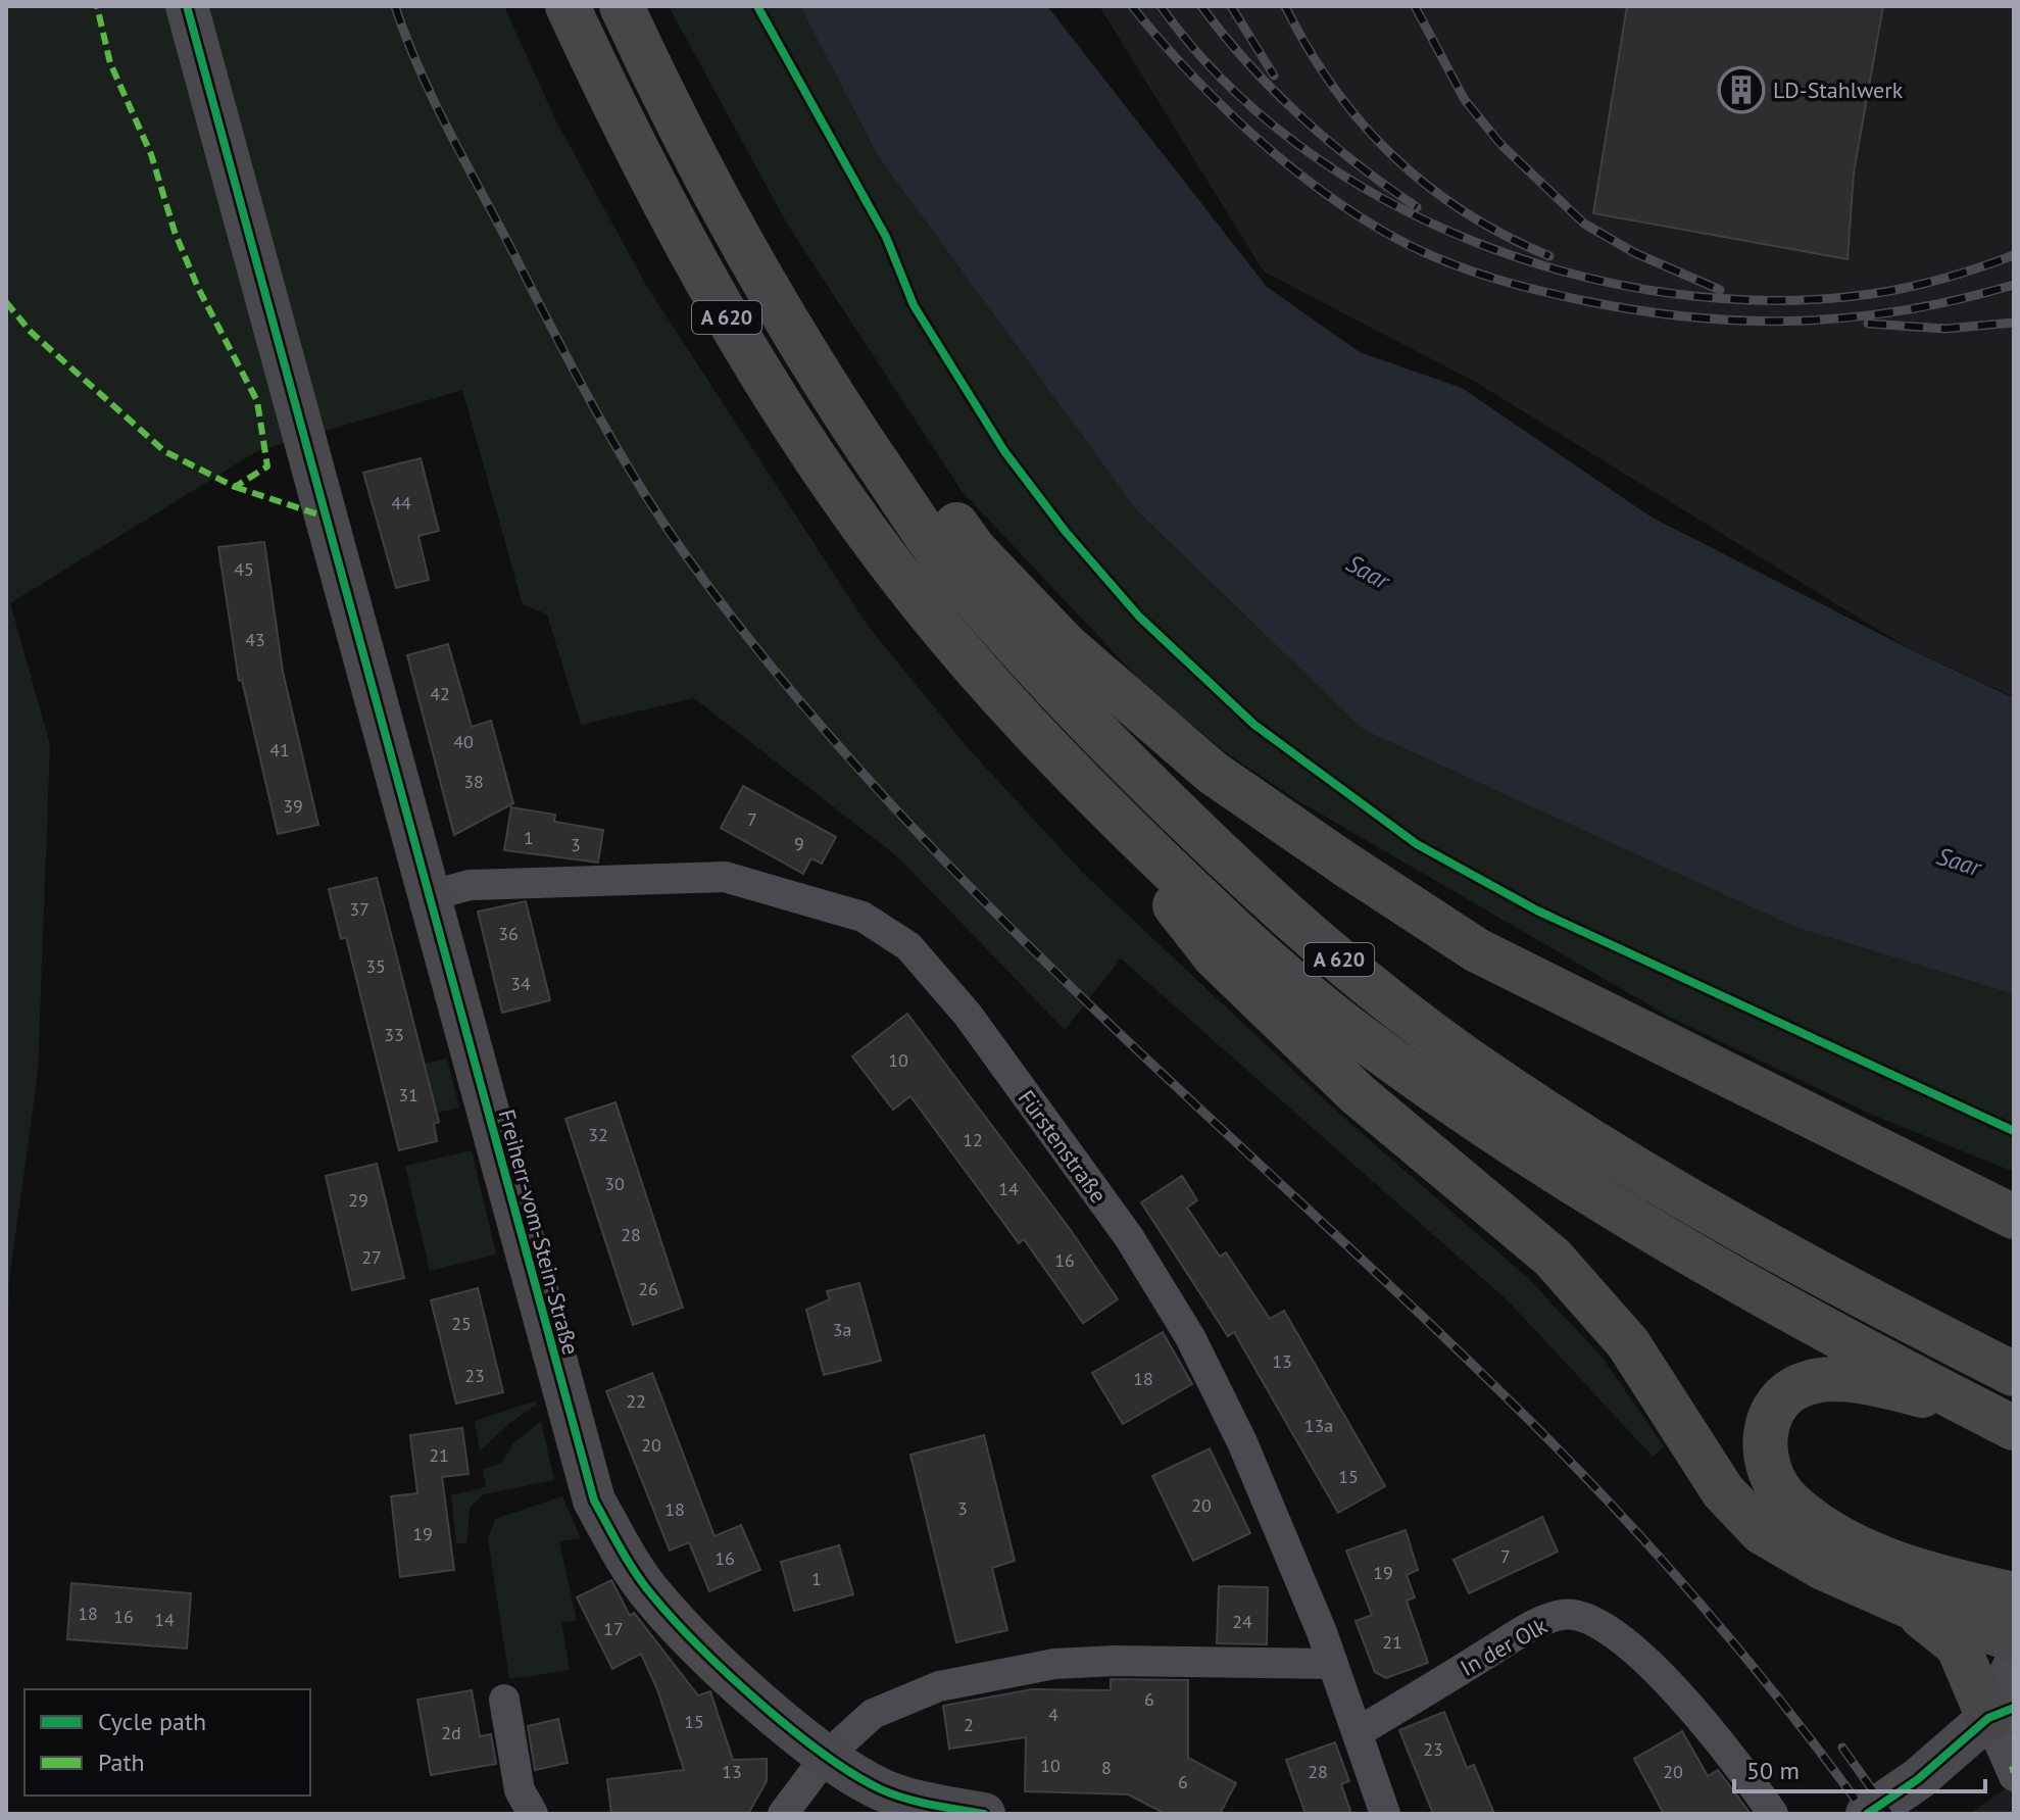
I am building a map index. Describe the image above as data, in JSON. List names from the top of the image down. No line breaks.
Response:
{"streets":{"highway":["A 620"],"street":["Fürstenstraße","Freiherr-vom-Stein-Straße","In der Olk"]},"crossings":[["Fürstenstraße","Freiherr-vom-Stein-Straße"],["Fürstenstraße","In der Olk"]],"water":["Saar"],"places":{"building":["LD-Stahlwerk"]},"house_numbers":["44","45","43","42","40","41","38","39","7","1","9","3","37","36","35","34","33","10","31","32","12","30","14","29","28","27","16","26","25","3a","13","23","18","22","13a","20","21","15","20","3","18","19","7","16","19","1","18","16","14","24","17","21","6","4","15","2","2d","23","10","8","13","28","20","6"],"legend":["Cycle path","Path"],"scale_bar":"50 m"}
